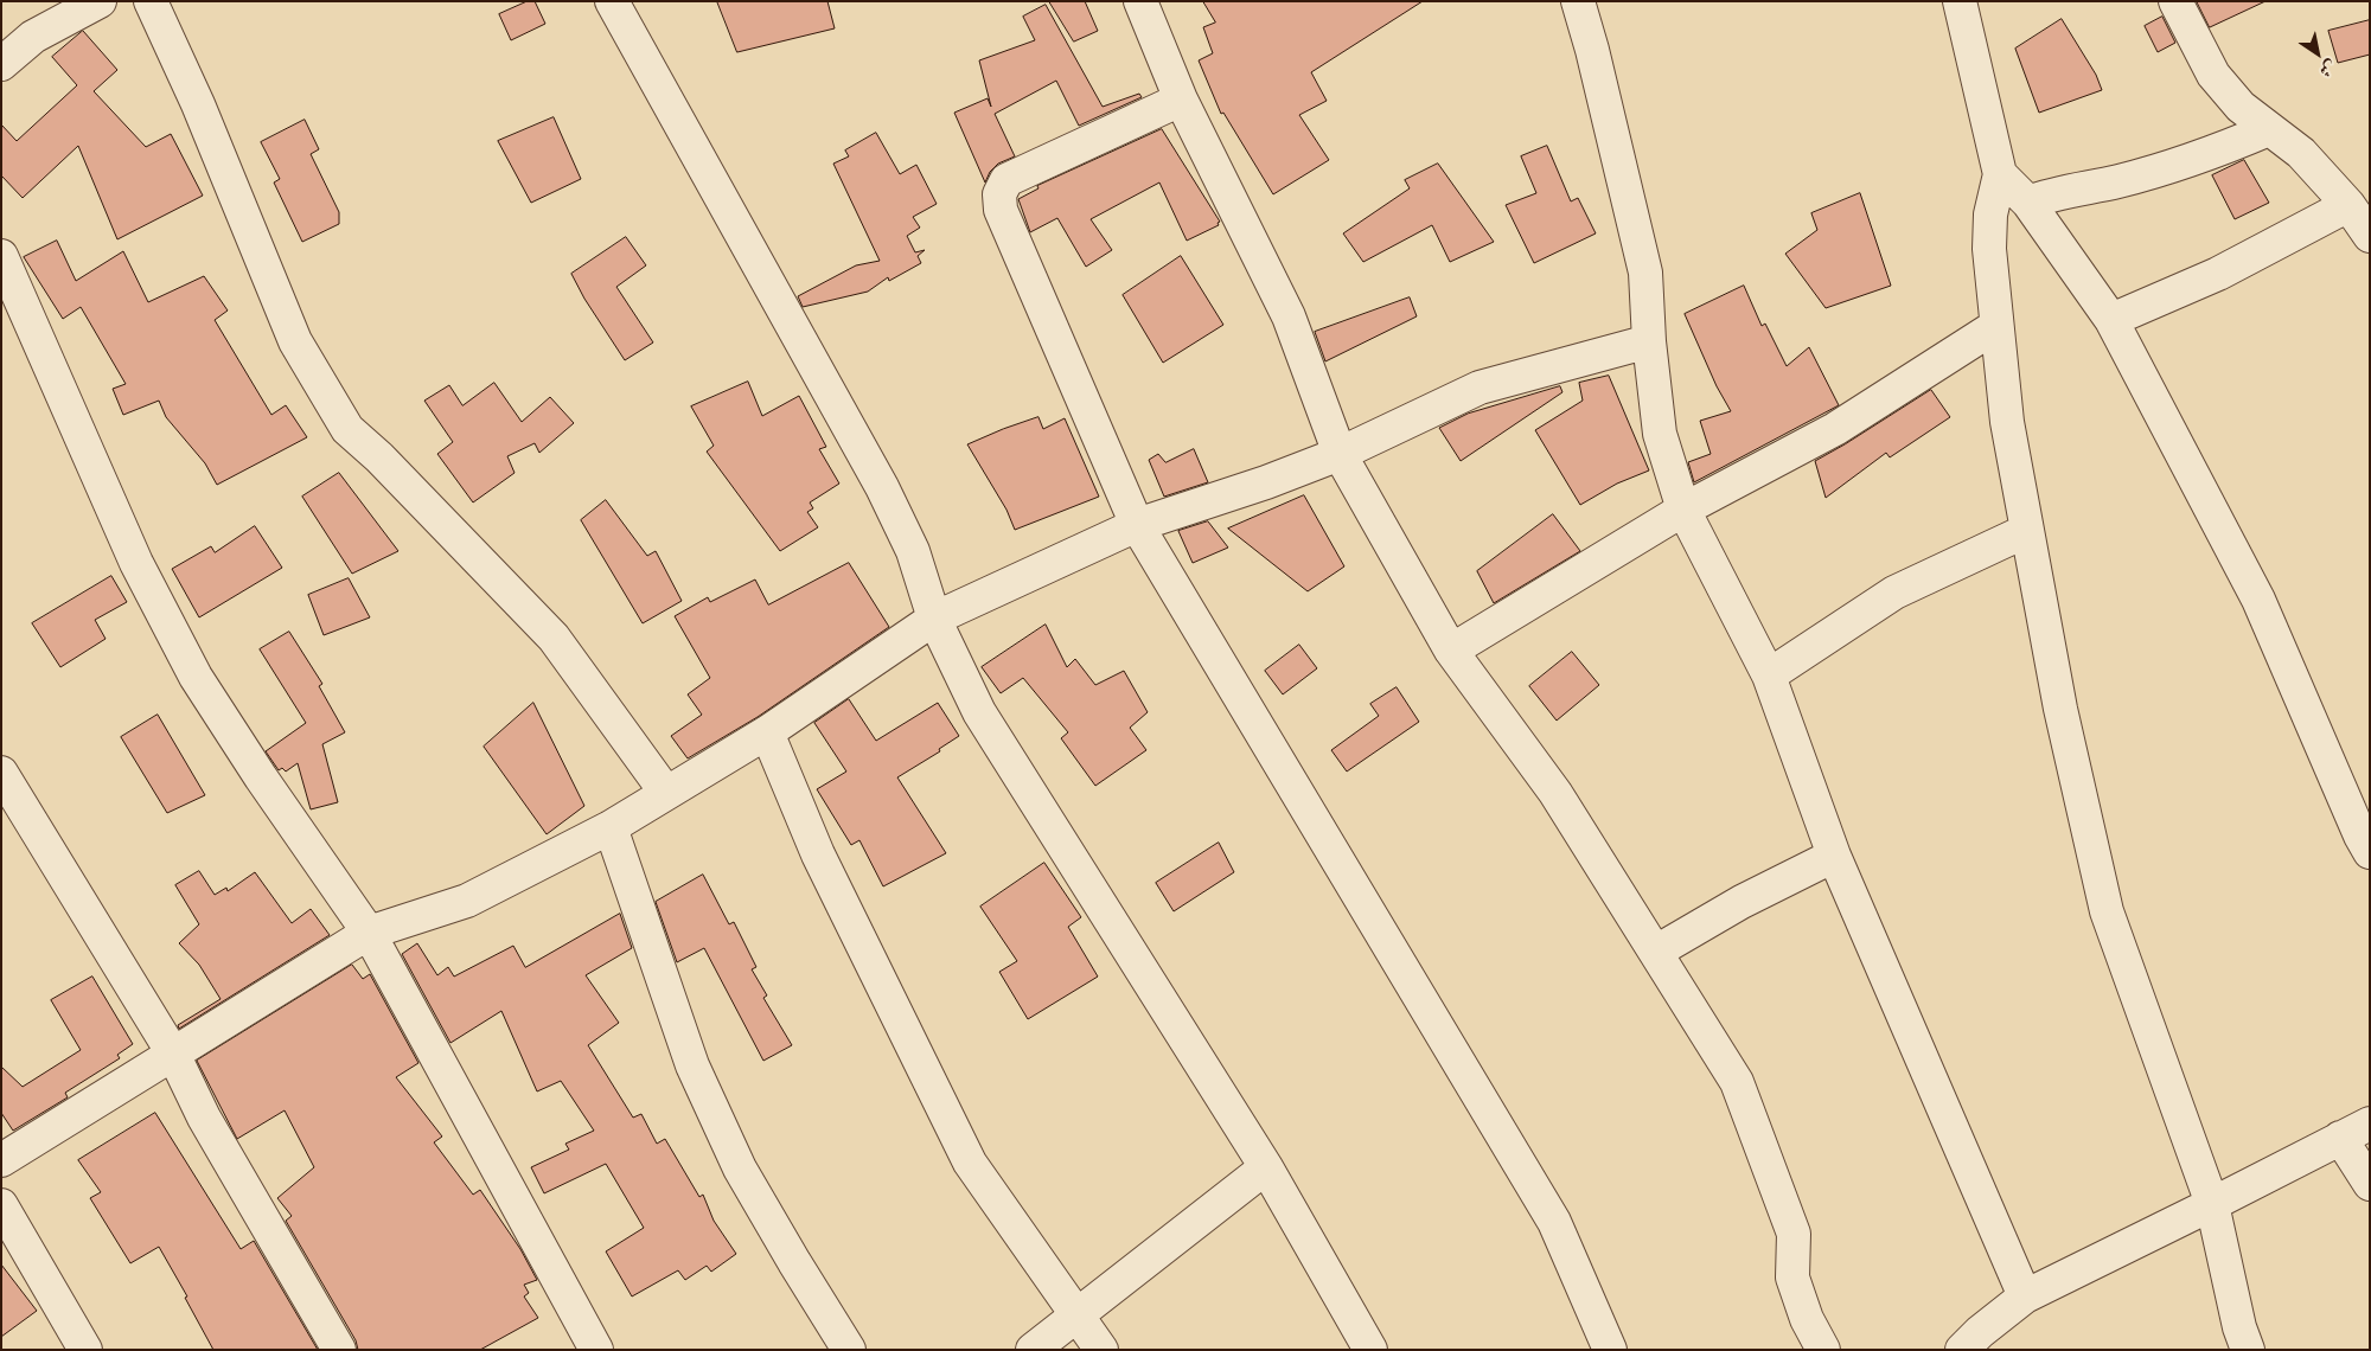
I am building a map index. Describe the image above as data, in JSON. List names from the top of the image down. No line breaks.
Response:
{"north":"bottom right"}
